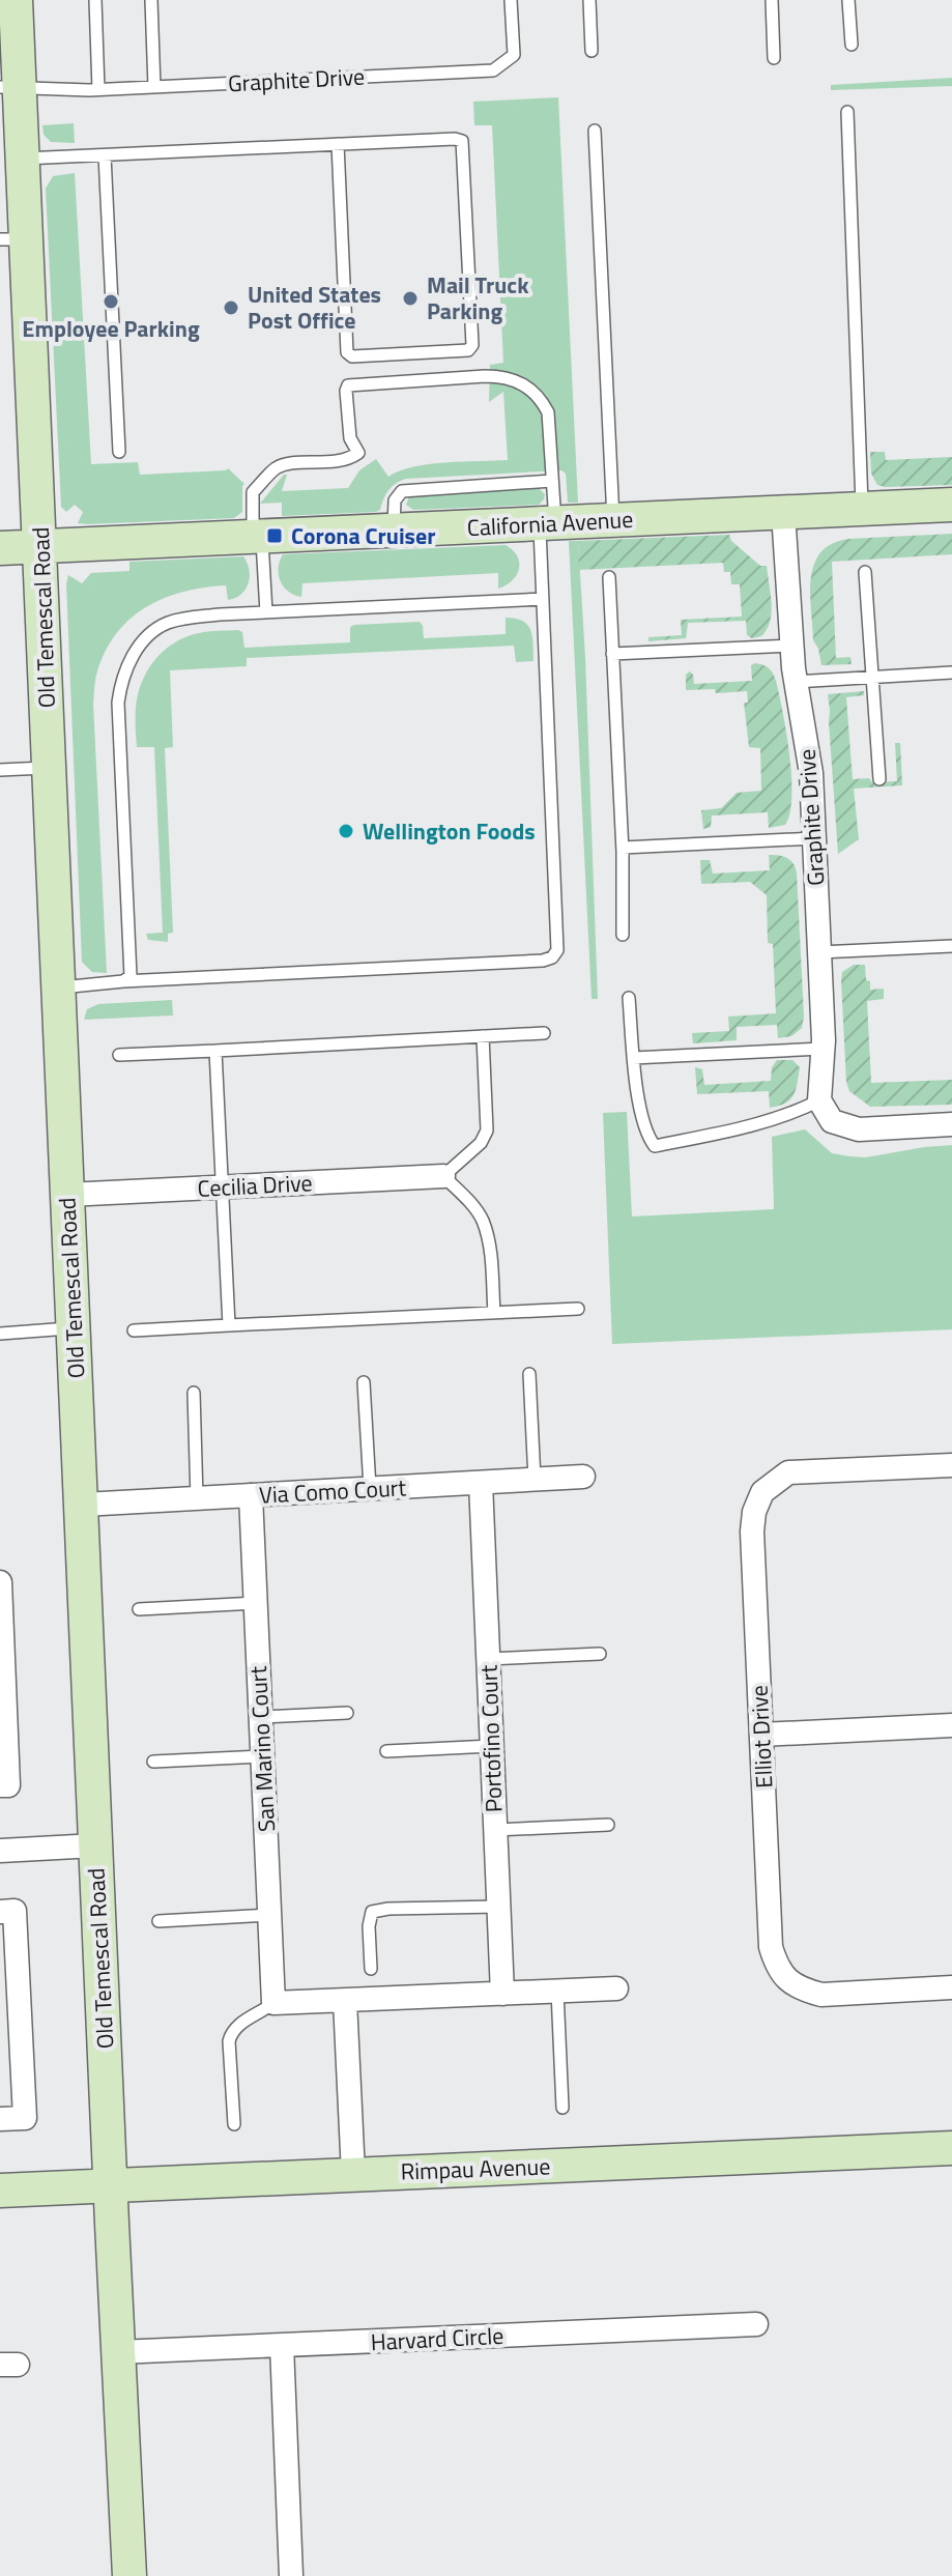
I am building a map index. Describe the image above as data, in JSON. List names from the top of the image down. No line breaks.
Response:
{"streets":{"street":["Graphite Drive","California Avenue","Old Temescal Road","Cecilia Drive","Via Como Court","Elliot Drive","Portofino Court","San Marino Court","Rimpau Avenue","Harvard Circle"]},"crossings":[["Graphite Drive","California Avenue"],["Graphite Drive","Old Temescal Road"],["California Avenue","Old Temescal Road"],["Old Temescal Road","Cecilia Drive"],["Old Temescal Road","Via Como Court"],["Old Temescal Road","Rimpau Avenue"],["Old Temescal Road","Harvard Circle"],["Via Como Court","Portofino Court"],["Via Como Court","San Marino Court"]],"places":{"other":["Mail Truck Parking","Employee Parking","United States Post Office","Wellington Foods"],"transit":["Corona Cruiser"]}}
